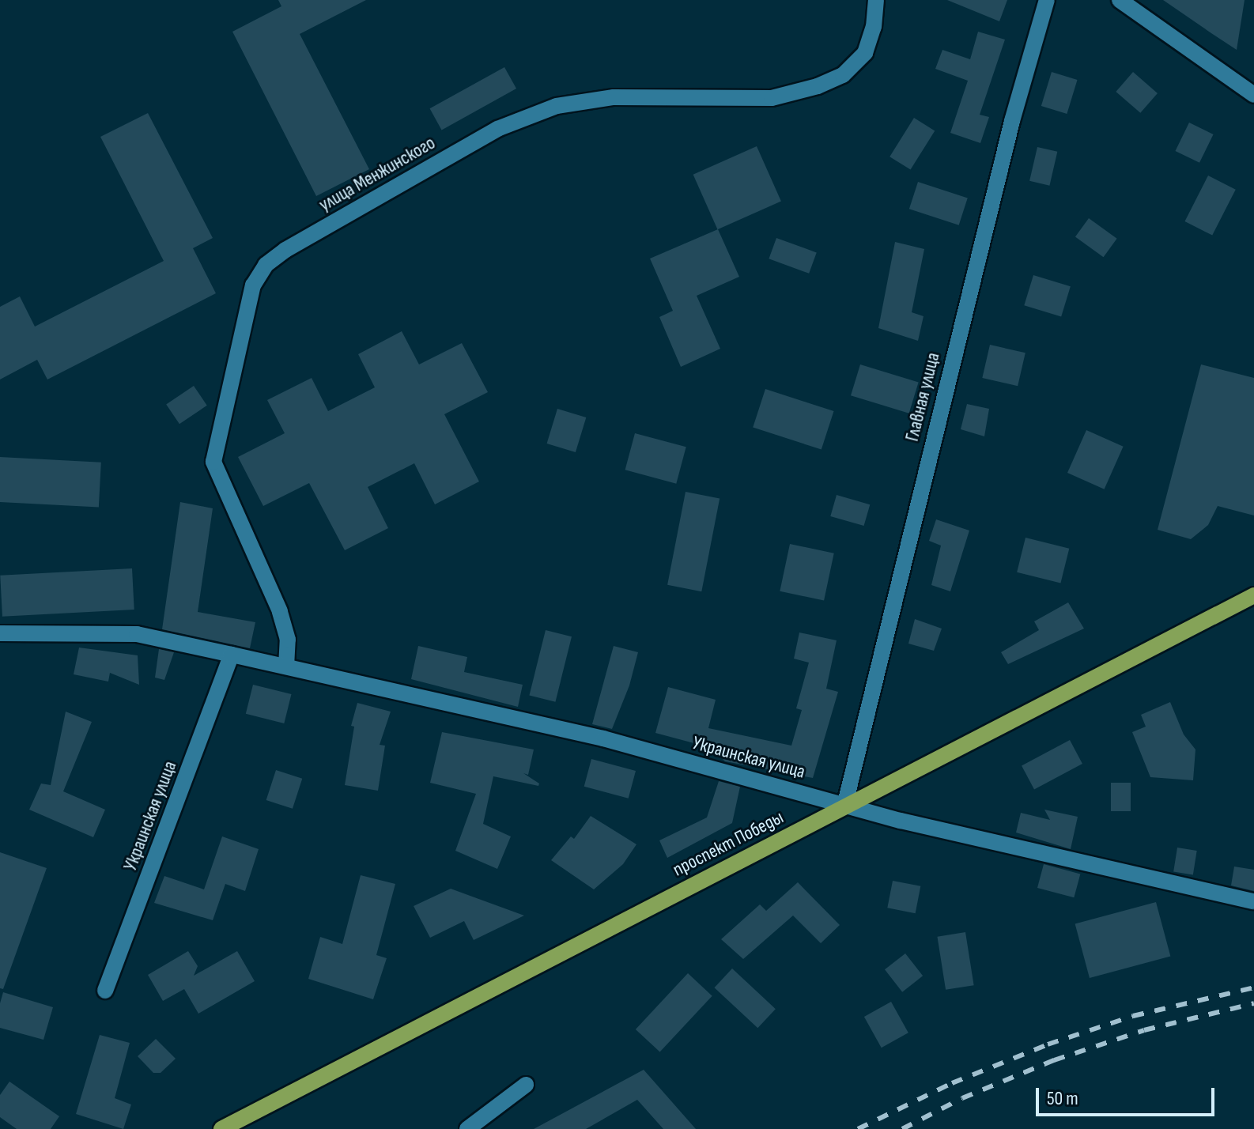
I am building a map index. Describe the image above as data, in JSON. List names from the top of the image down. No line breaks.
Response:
{"streets":{"main road":["проспект Победы"],"street":["улица Менжинского","Главная улица","Украинская улица"]},"crossings":[["улица Менжинского","Украинская улица"],["Главная улица","Украинская улица"],["Главная улица","проспект Победы"],["Украинская улица","проспект Победы"]],"scale_bar":"50 m"}
